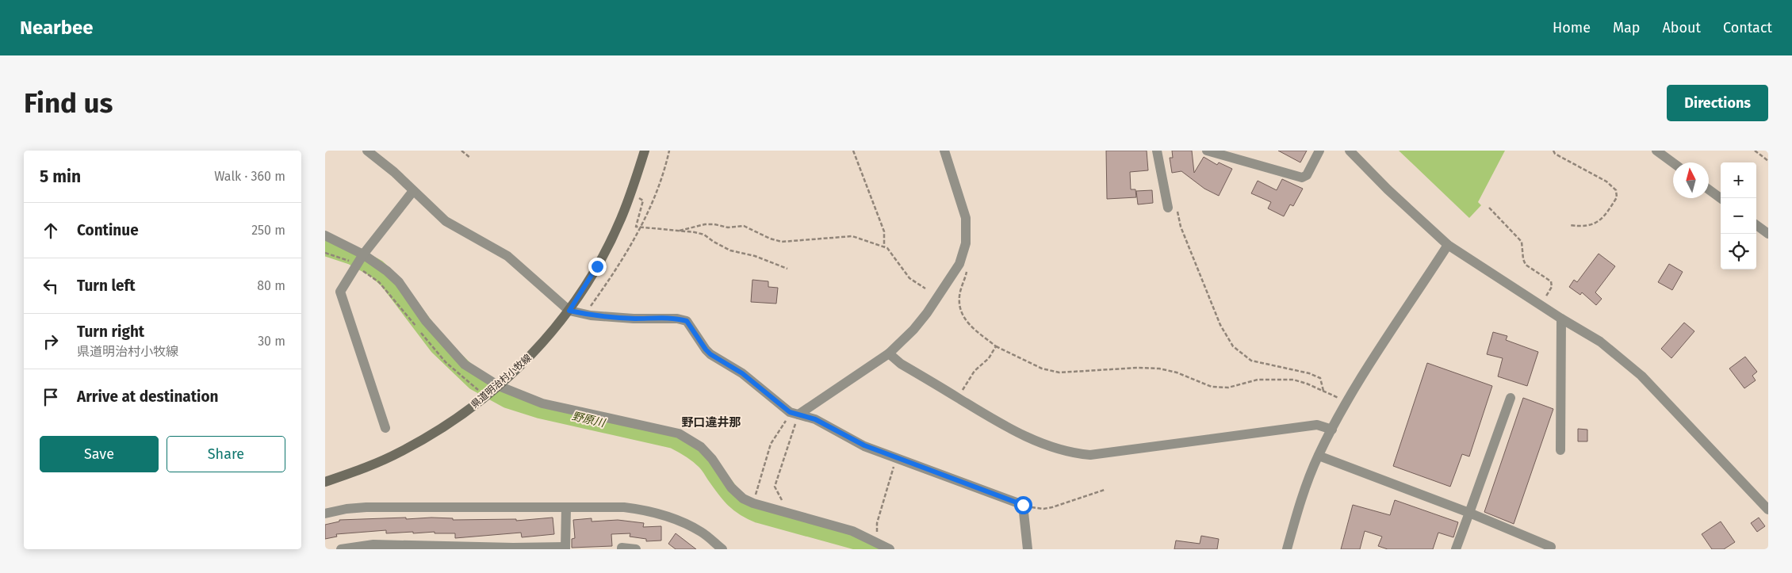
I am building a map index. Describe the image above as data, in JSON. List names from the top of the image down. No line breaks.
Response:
{"streets":{"main road":["県道明治村小牧線"]},"districts":["野口違井那"],"water":["野原川"],"north":"top","page":{"header":"Nearbee","nav":["Home","Map","About","Contact"],"buttons":["Directions",["Save","Share"]],"title":"Find us","heading":["5 min","Walk · 360 m"],"map_buttons":["+","−"],"list":[["Continue","250 m"],["Turn left","80 m"],["Turn right","県道明治村小牧線","30 m"],"Arrive at destination"]}}
